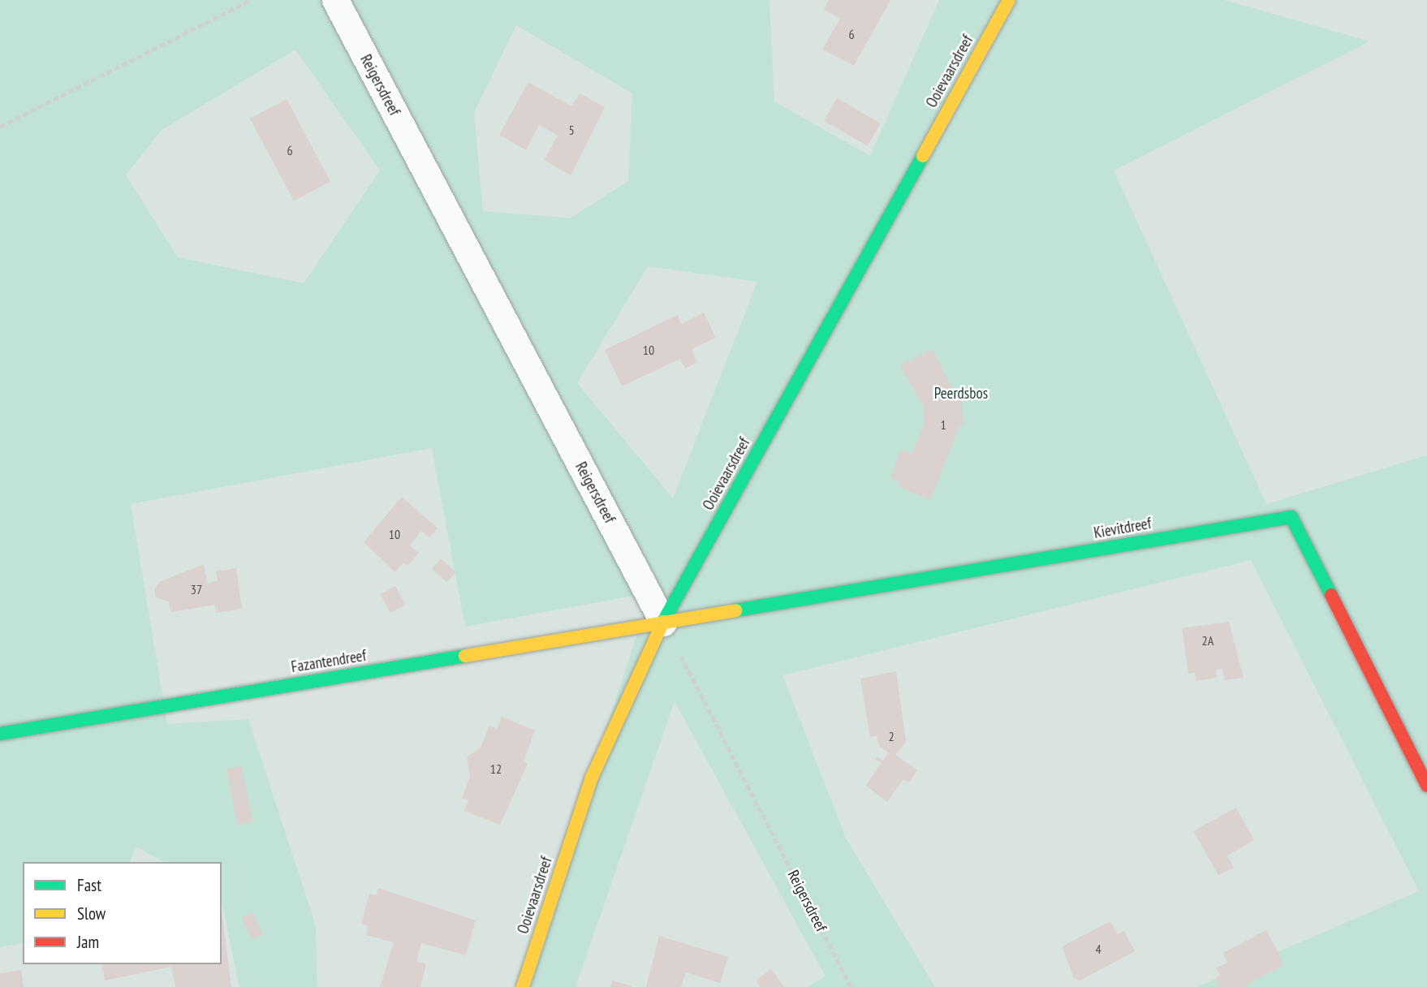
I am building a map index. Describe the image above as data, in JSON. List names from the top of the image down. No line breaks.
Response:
{"streets":{"street":["Ooievaarsdreef","Reigersdreef","Kievitdreef","Fazantendreef"]},"crossings":[["Ooievaarsdreef","Reigersdreef"],["Ooievaarsdreef","Kievitdreef"],["Ooievaarsdreef","Fazantendreef"],["Reigersdreef","Kievitdreef"],["Reigersdreef","Fazantendreef"],["Kievitdreef","Fazantendreef"]],"parks":["Peerdsbos"],"house_numbers":["6","5","6","10","1","10","37","2A","2","12","4"],"legend":["Fast","Slow","Jam"]}
